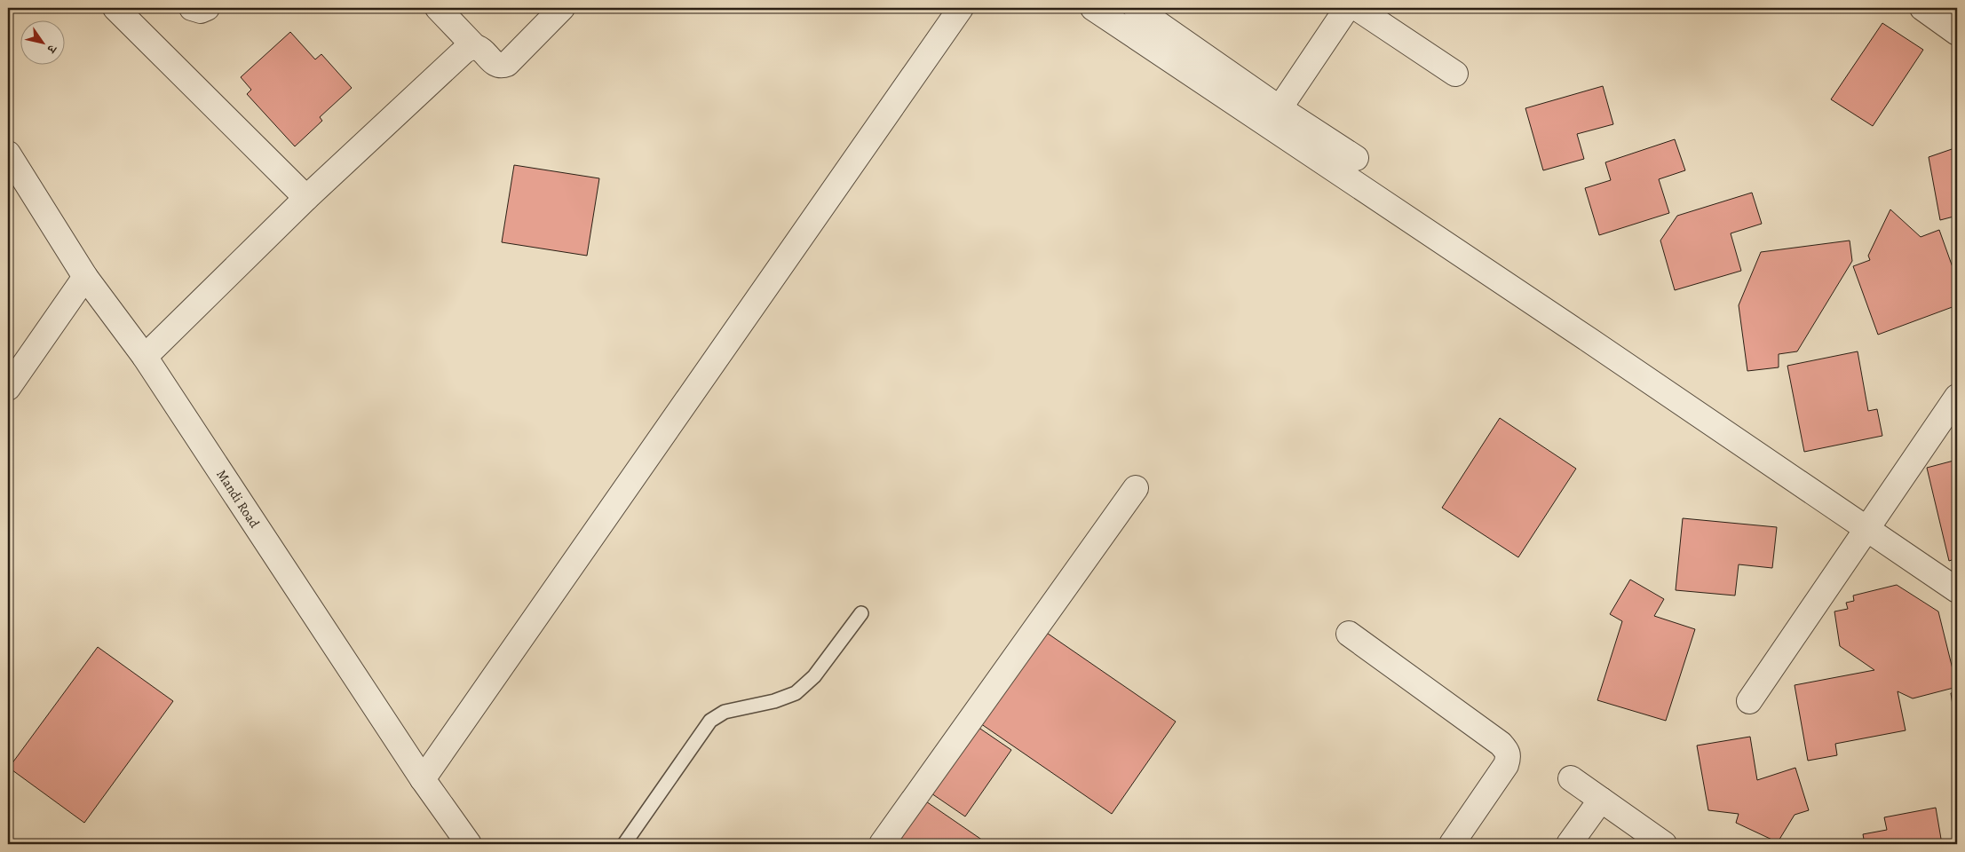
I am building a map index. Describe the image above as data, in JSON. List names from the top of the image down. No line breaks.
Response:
{"streets":{"street":["Mandi Road"]},"north":"bottom right"}
